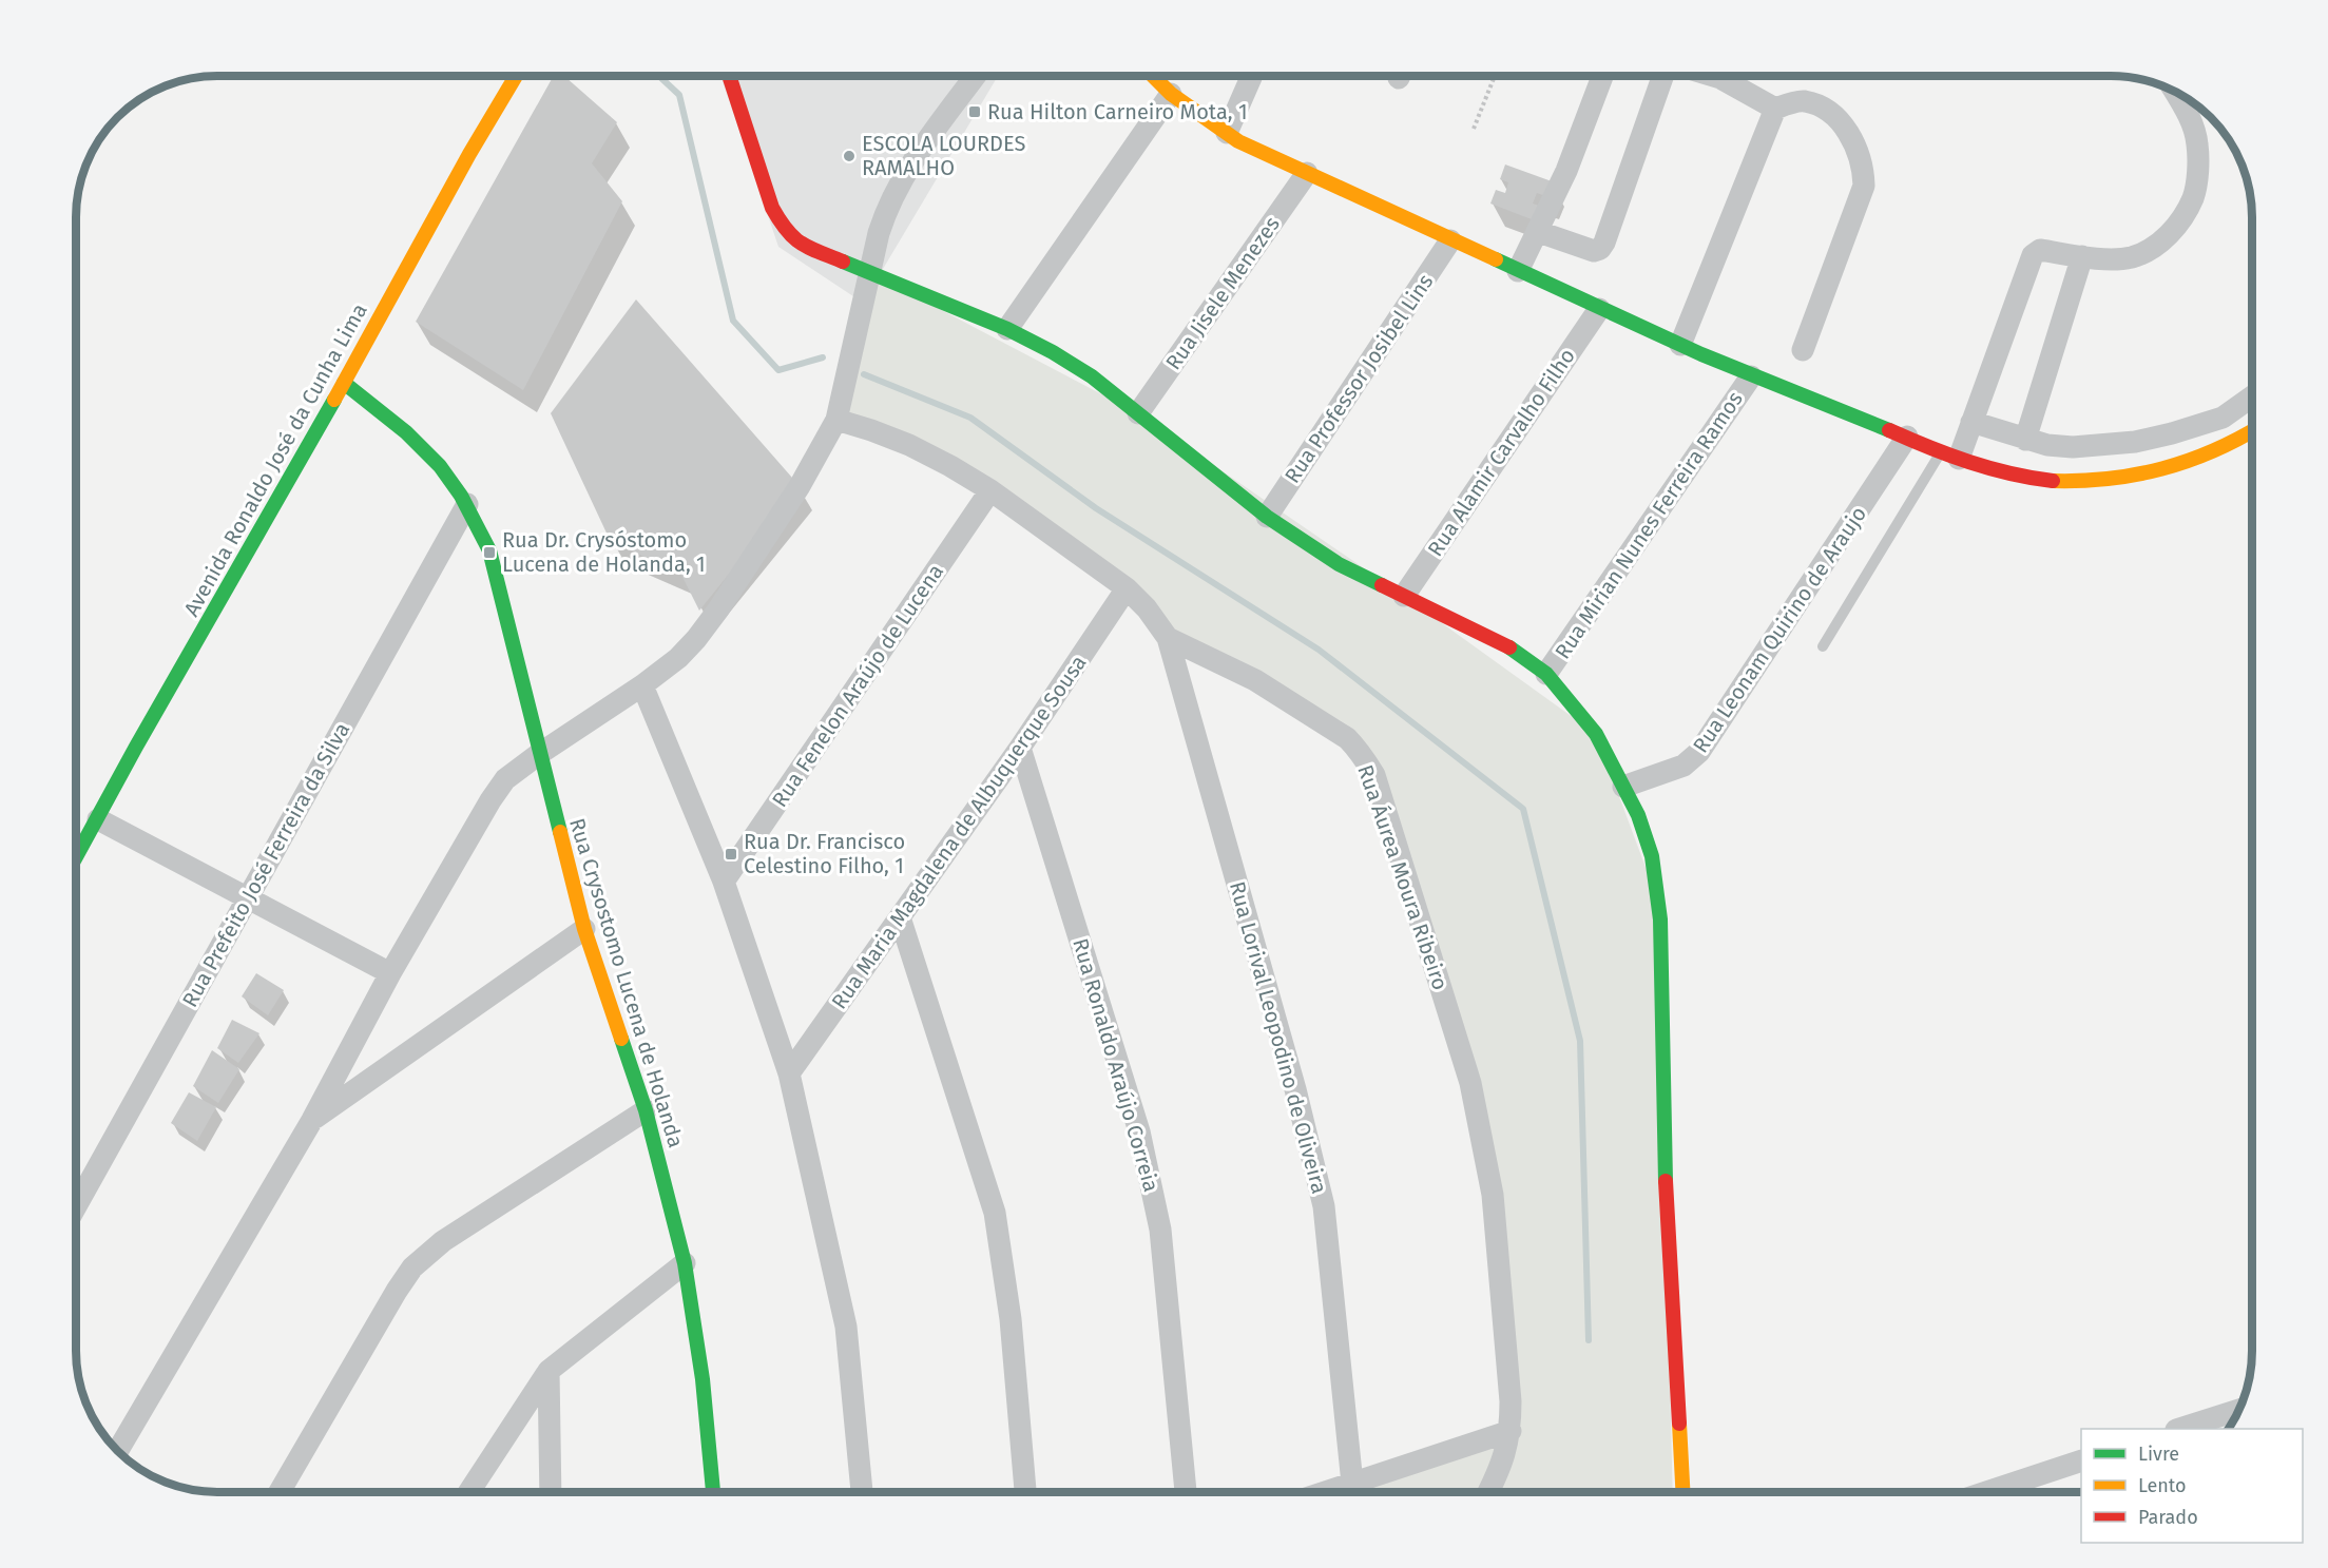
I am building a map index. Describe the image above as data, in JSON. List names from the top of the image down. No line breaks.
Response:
{"streets":{"street":["Rua Jisele Menezes","Rua Professor Josibel Lins","Rua Alamir Carvalho Filho","Avenida Ronaldo José da Cunha Lima","Rua Mirian Nunes Ferreira Ramos","Rua Leonam Quirino de Araujo","Rua Fenelon Araújo de Lucena","Rua Maria Magdalena de Albuquerque Sousa","Rua Prefeito José Ferreira da Silva","Rua Áurea Moura Ribeiro","Rua Crysostomo Lucena de Holanda","Rua Lorival Leopodino de Oliveira","Rua Ronaldo Araújo Correia"]},"crossings":[["Avenida Ronaldo José da Cunha Lima","Rua Crysostomo Lucena de Holanda"],["Rua Fenelon Araújo de Lucena","Rua Áurea Moura Ribeiro"],["Rua Maria Magdalena de Albuquerque Sousa","Rua Áurea Moura Ribeiro"],["Rua Maria Magdalena de Albuquerque Sousa","Rua Ronaldo Araújo Correia"],["Rua Prefeito José Ferreira da Silva","Rua Crysostomo Lucena de Holanda"],["Rua Áurea Moura Ribeiro","Rua Lorival Leopodino de Oliveira"]],"places":{"transit":["Rua Hilton Carneiro Mota, 1","Rua Dr. Crysóstomo Lucena de Holanda, 1","Rua Dr. Francisco Celestino Filho, 1"],"other":["ESCOLA LOURDES RAMALHO"]},"legend":["Livre","Lento","Parado"]}
